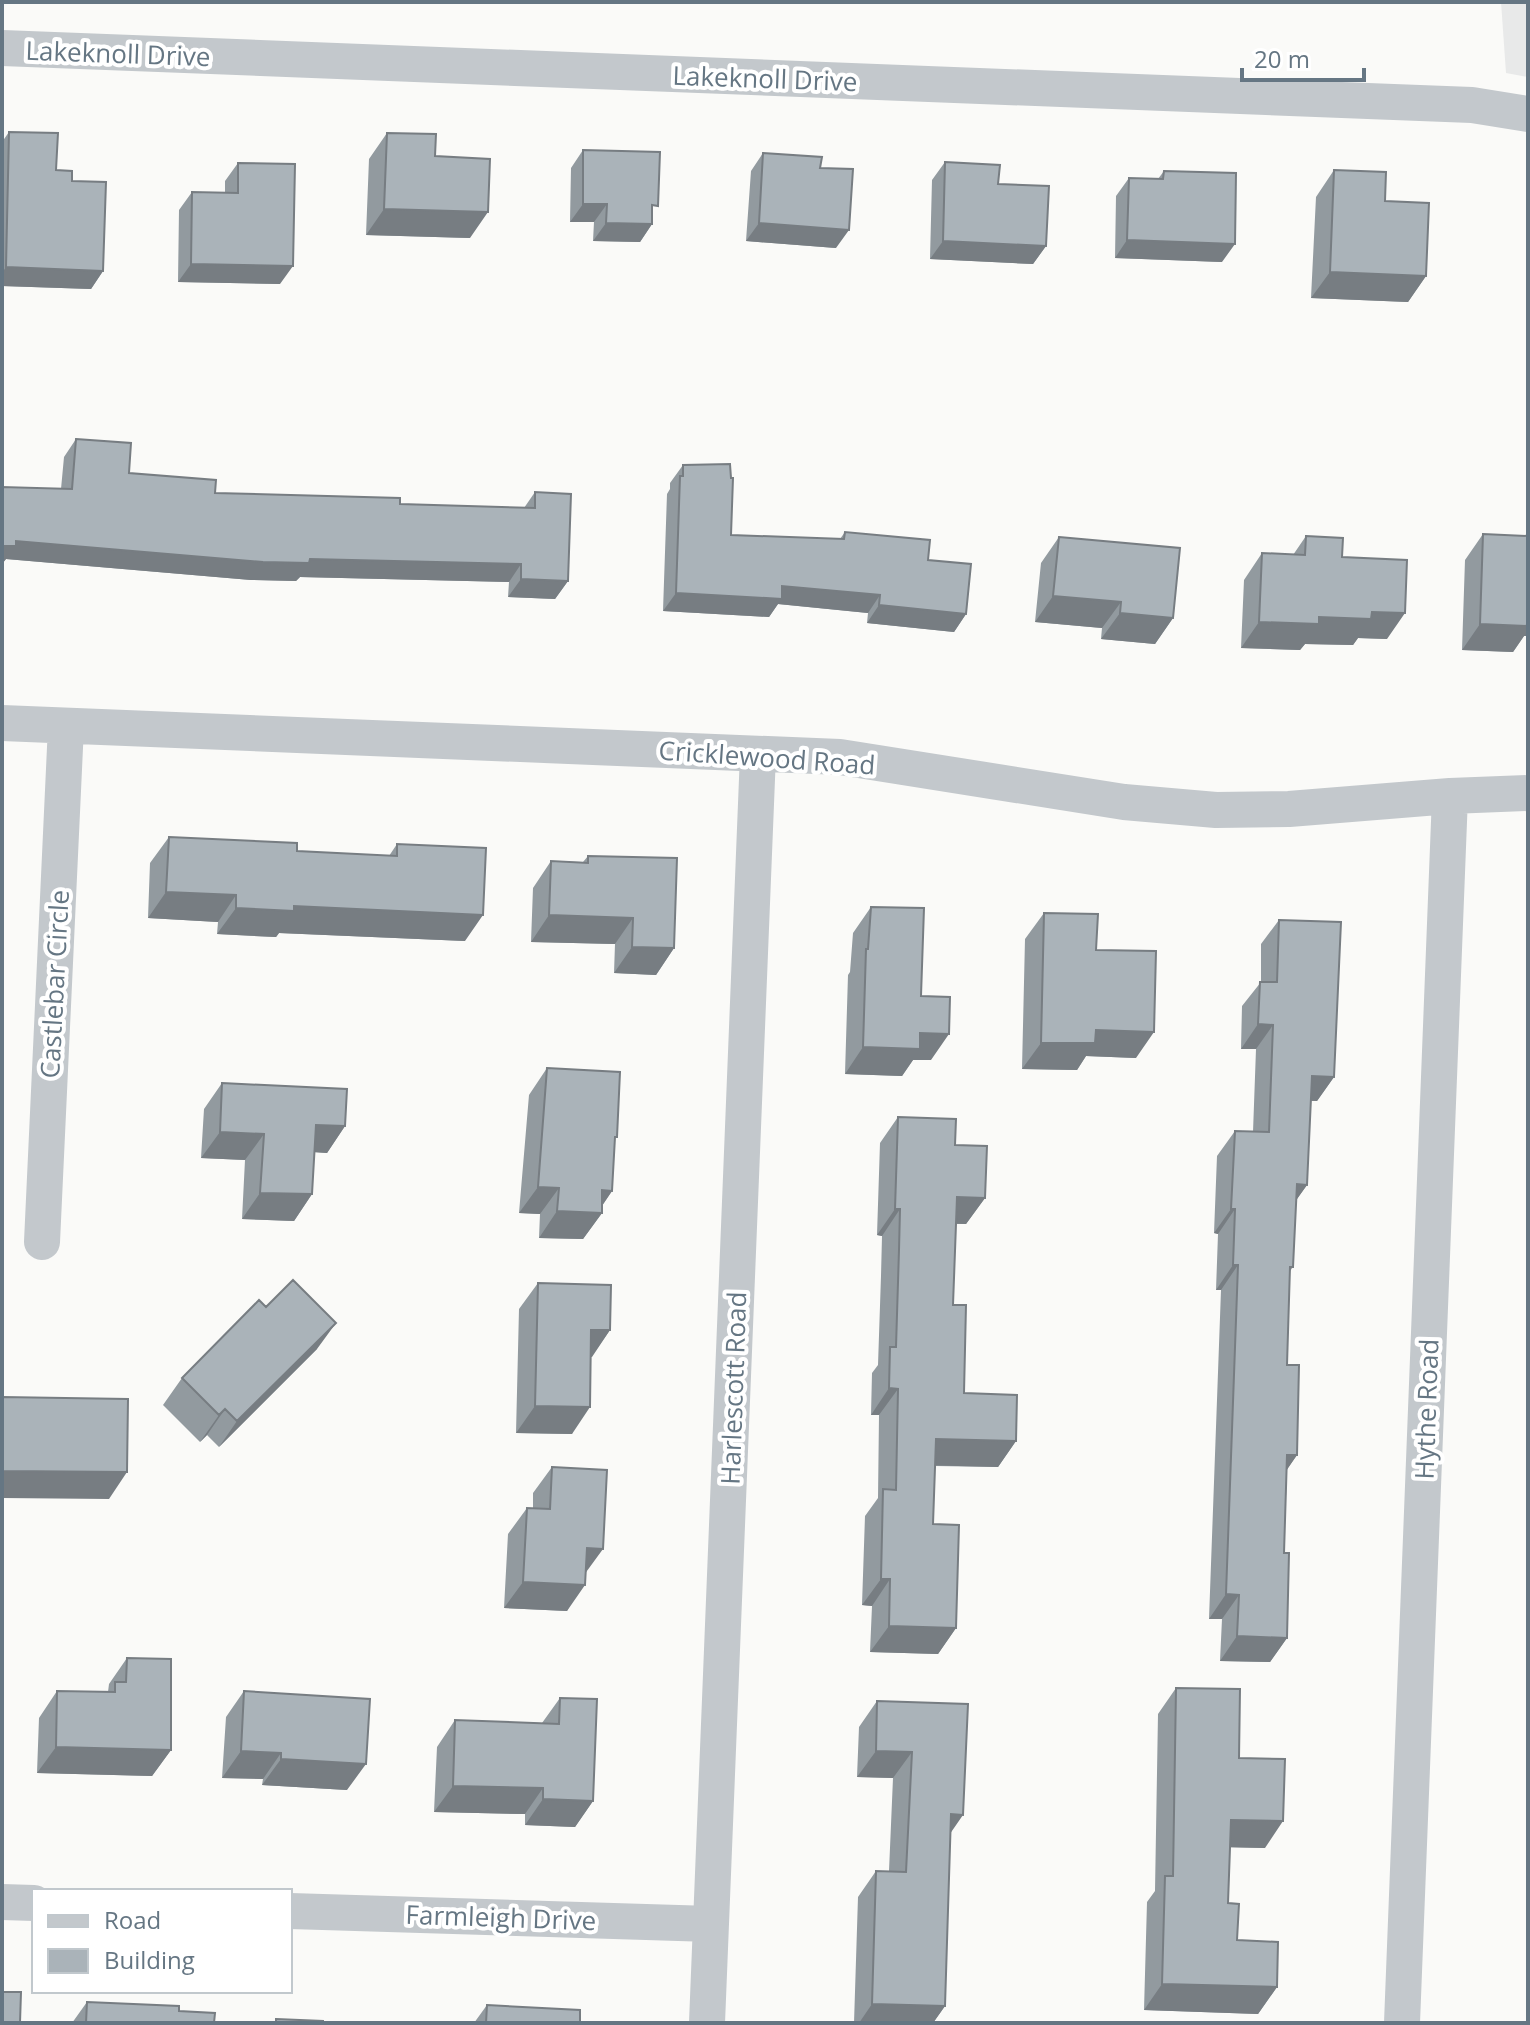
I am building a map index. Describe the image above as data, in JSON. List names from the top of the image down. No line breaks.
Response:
{"streets":{"street":["Lakeknoll Drive","Cricklewood Road","Castlebar Circle","Harlescott Road","Hythe Road","Farmleigh Drive"]},"crossings":[["Cricklewood Road","Castlebar Circle"],["Cricklewood Road","Harlescott Road"],["Cricklewood Road","Hythe Road"],["Harlescott Road","Farmleigh Drive"]],"legend":["Road","Building"],"scale_bar":"20 m"}
